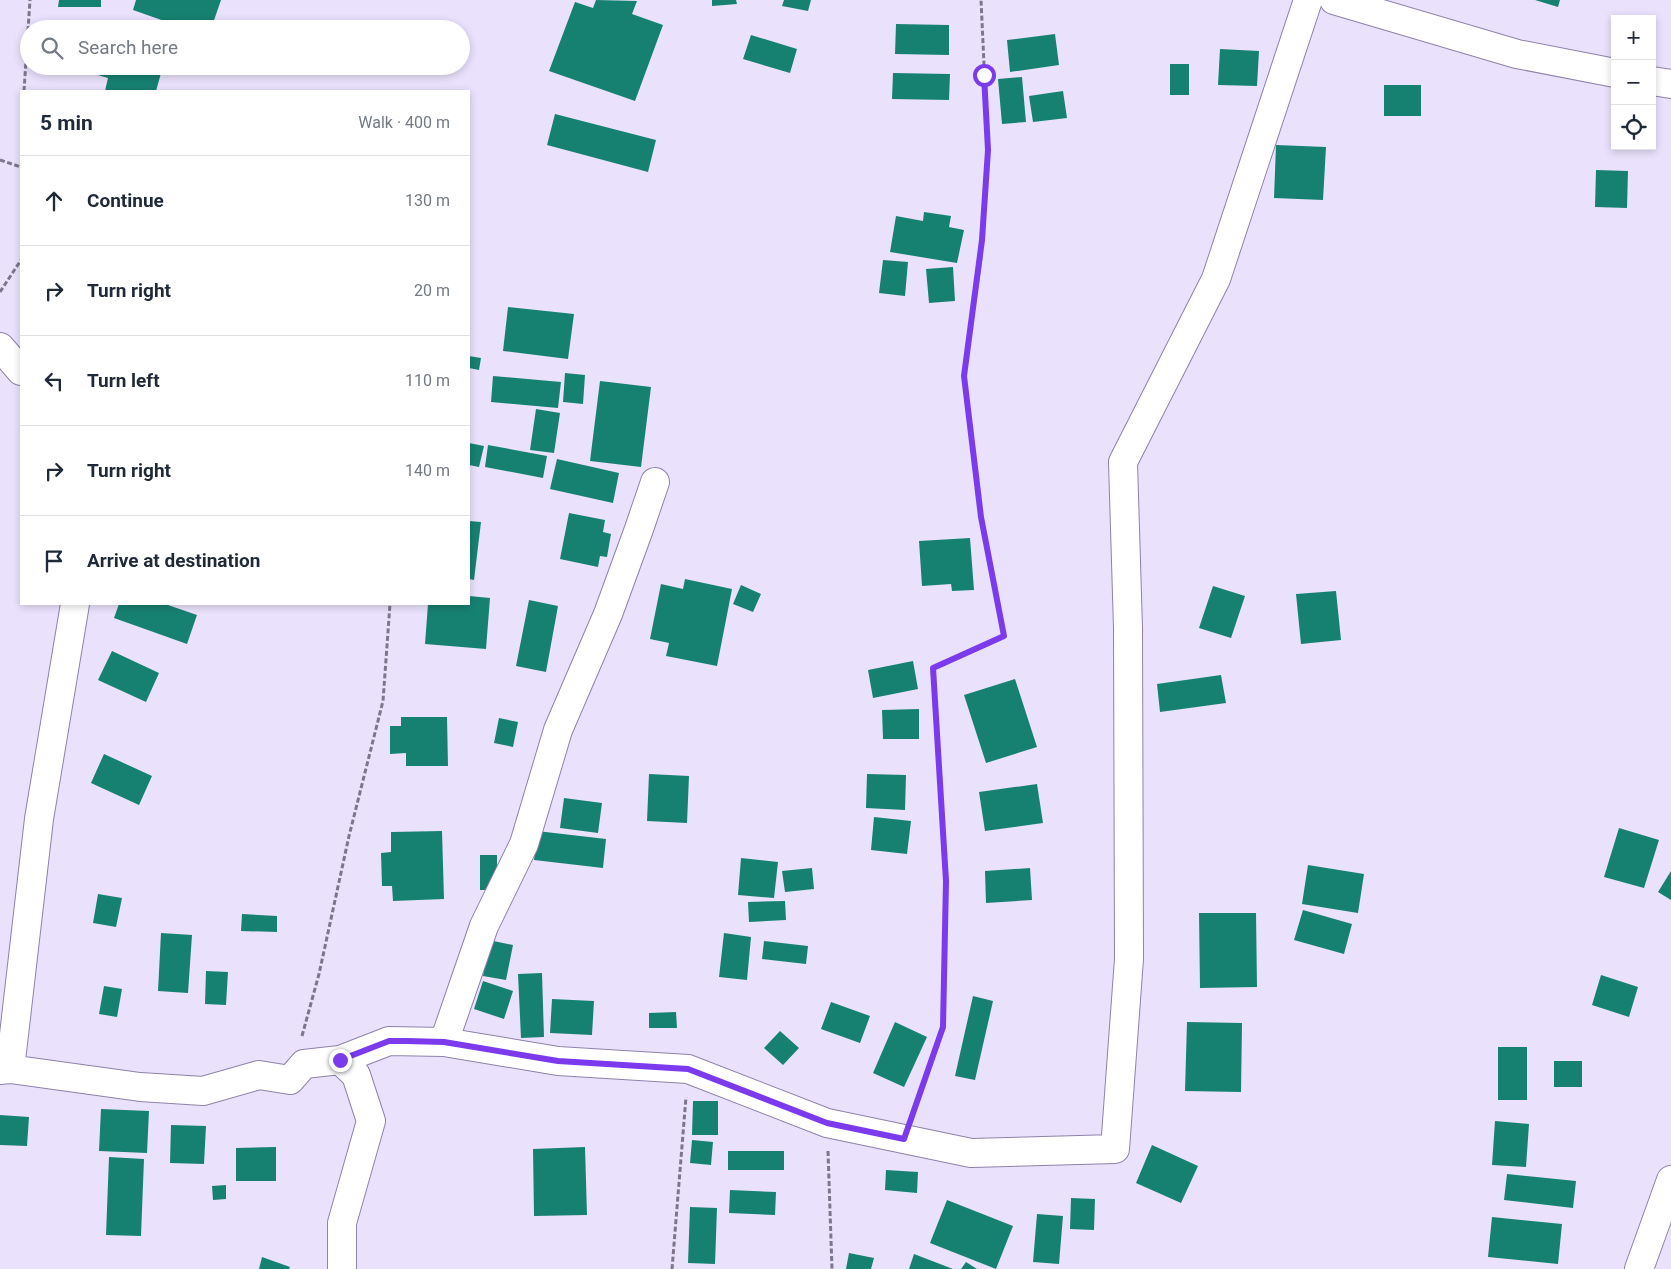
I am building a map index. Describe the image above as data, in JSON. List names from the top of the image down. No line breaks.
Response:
{"page":{"map_buttons":["+","−"],"search":"Search here","heading":["5 min","Walk · 400 m"],"list":[["Continue","130 m"],["Turn right","20 m"],["Turn left","110 m"],["Turn right","140 m"],"Arrive at destination"]}}
